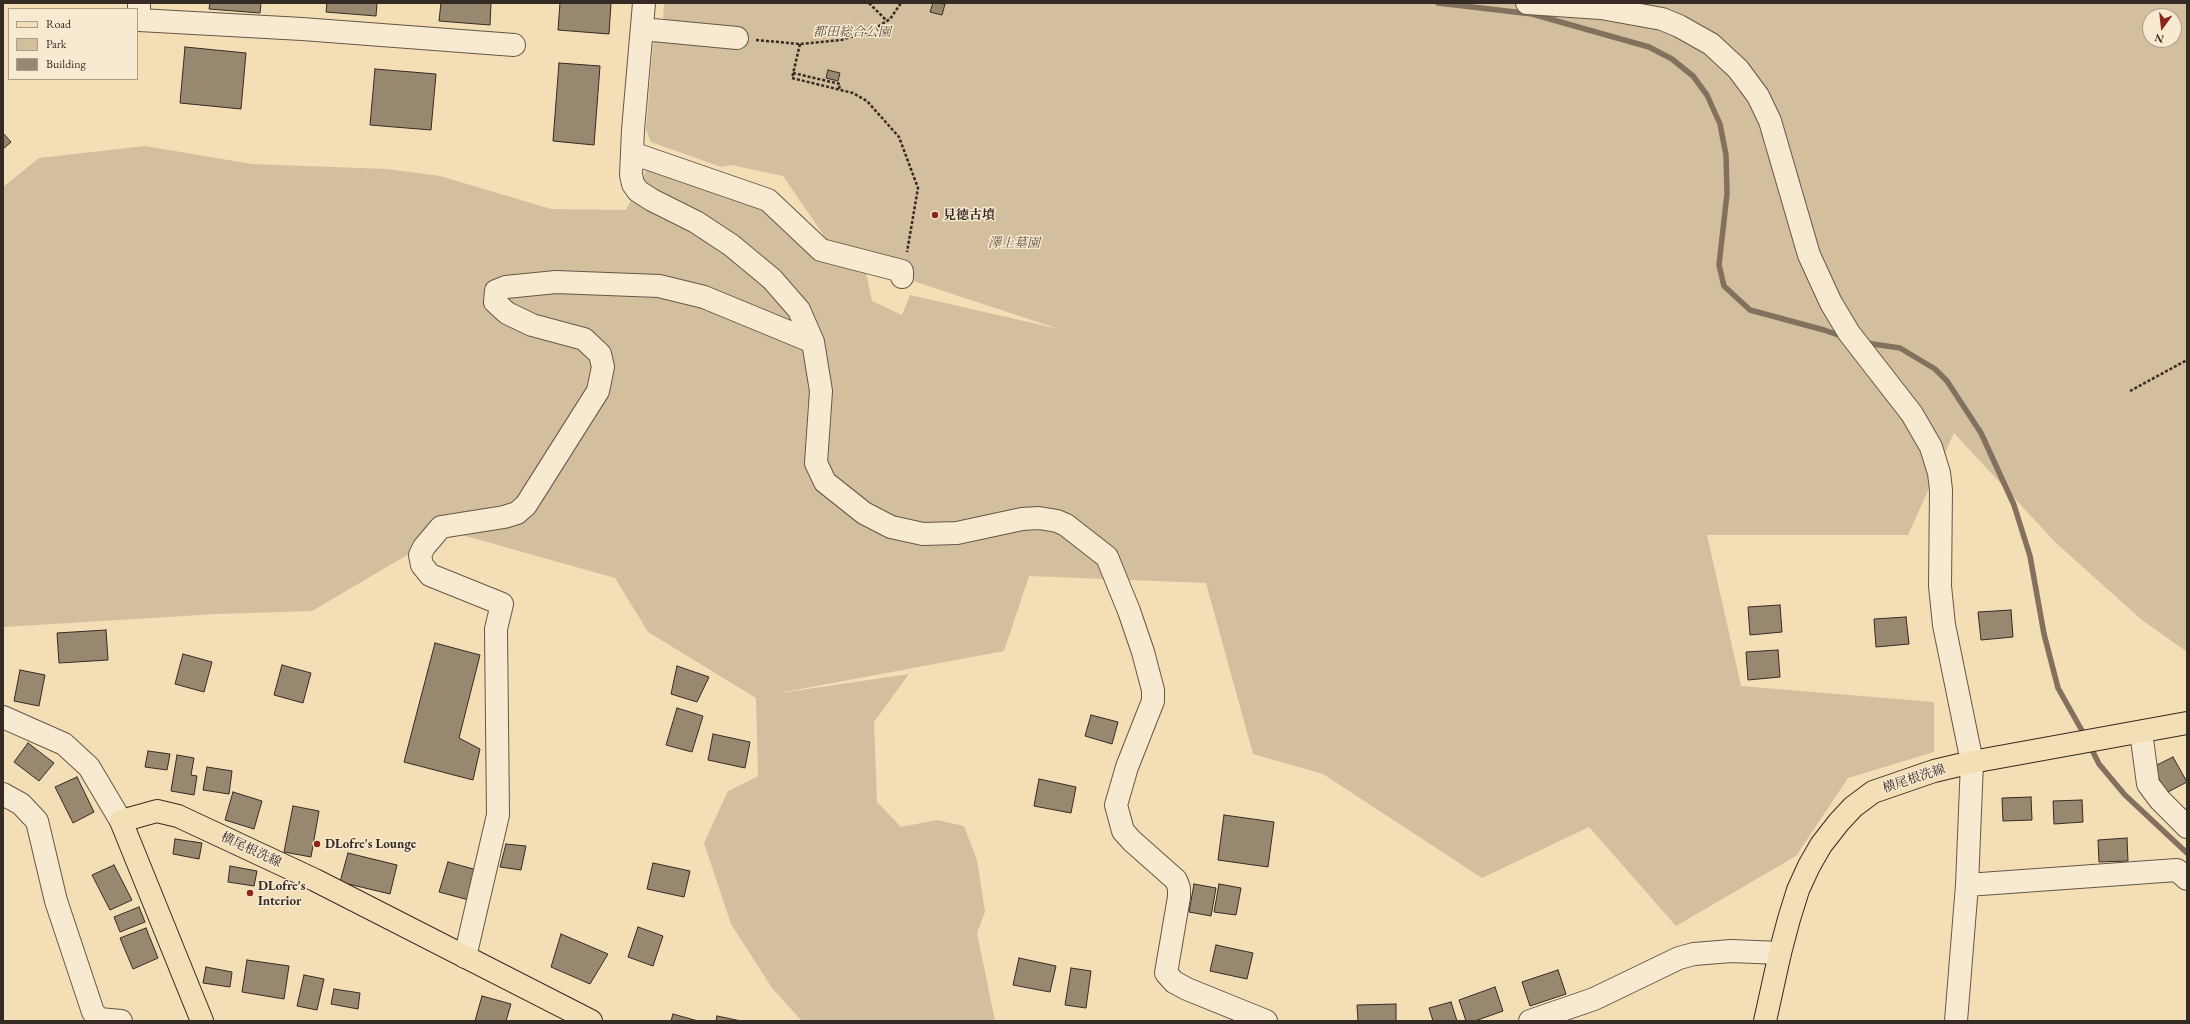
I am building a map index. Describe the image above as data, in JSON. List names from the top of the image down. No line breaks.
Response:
{"streets":{"main road":["横尾根洗線"]},"parks":["都田総合公園","澤上墓園"],"places":["見徳古墳","DLofre's Lounge","DLofre's Interior"],"legend":["Road","Park","Building"],"north":"bottom"}
